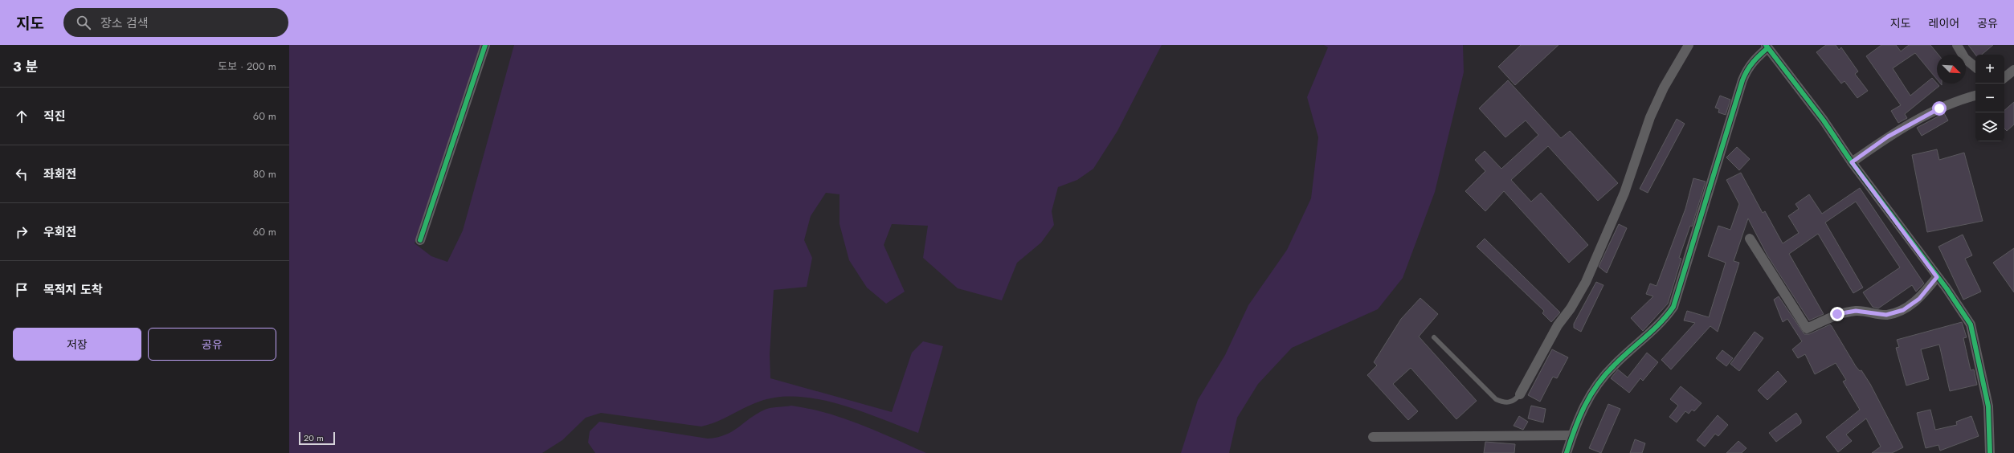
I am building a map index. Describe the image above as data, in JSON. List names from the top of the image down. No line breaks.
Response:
{"scale_bar":"20 m","north":"bottom right","page":{"header":"지도","search":"장소 검색","nav":["지도","레이어","공유"],"heading":["3 분","도보 · 200 m"],"map_buttons":["+","−"],"list":[["직진","60 m"],["좌회전","80 m"],["우회전","60 m"],"목적지 도착"],"buttons":["저장","공유"],"scale":"20 m"}}
